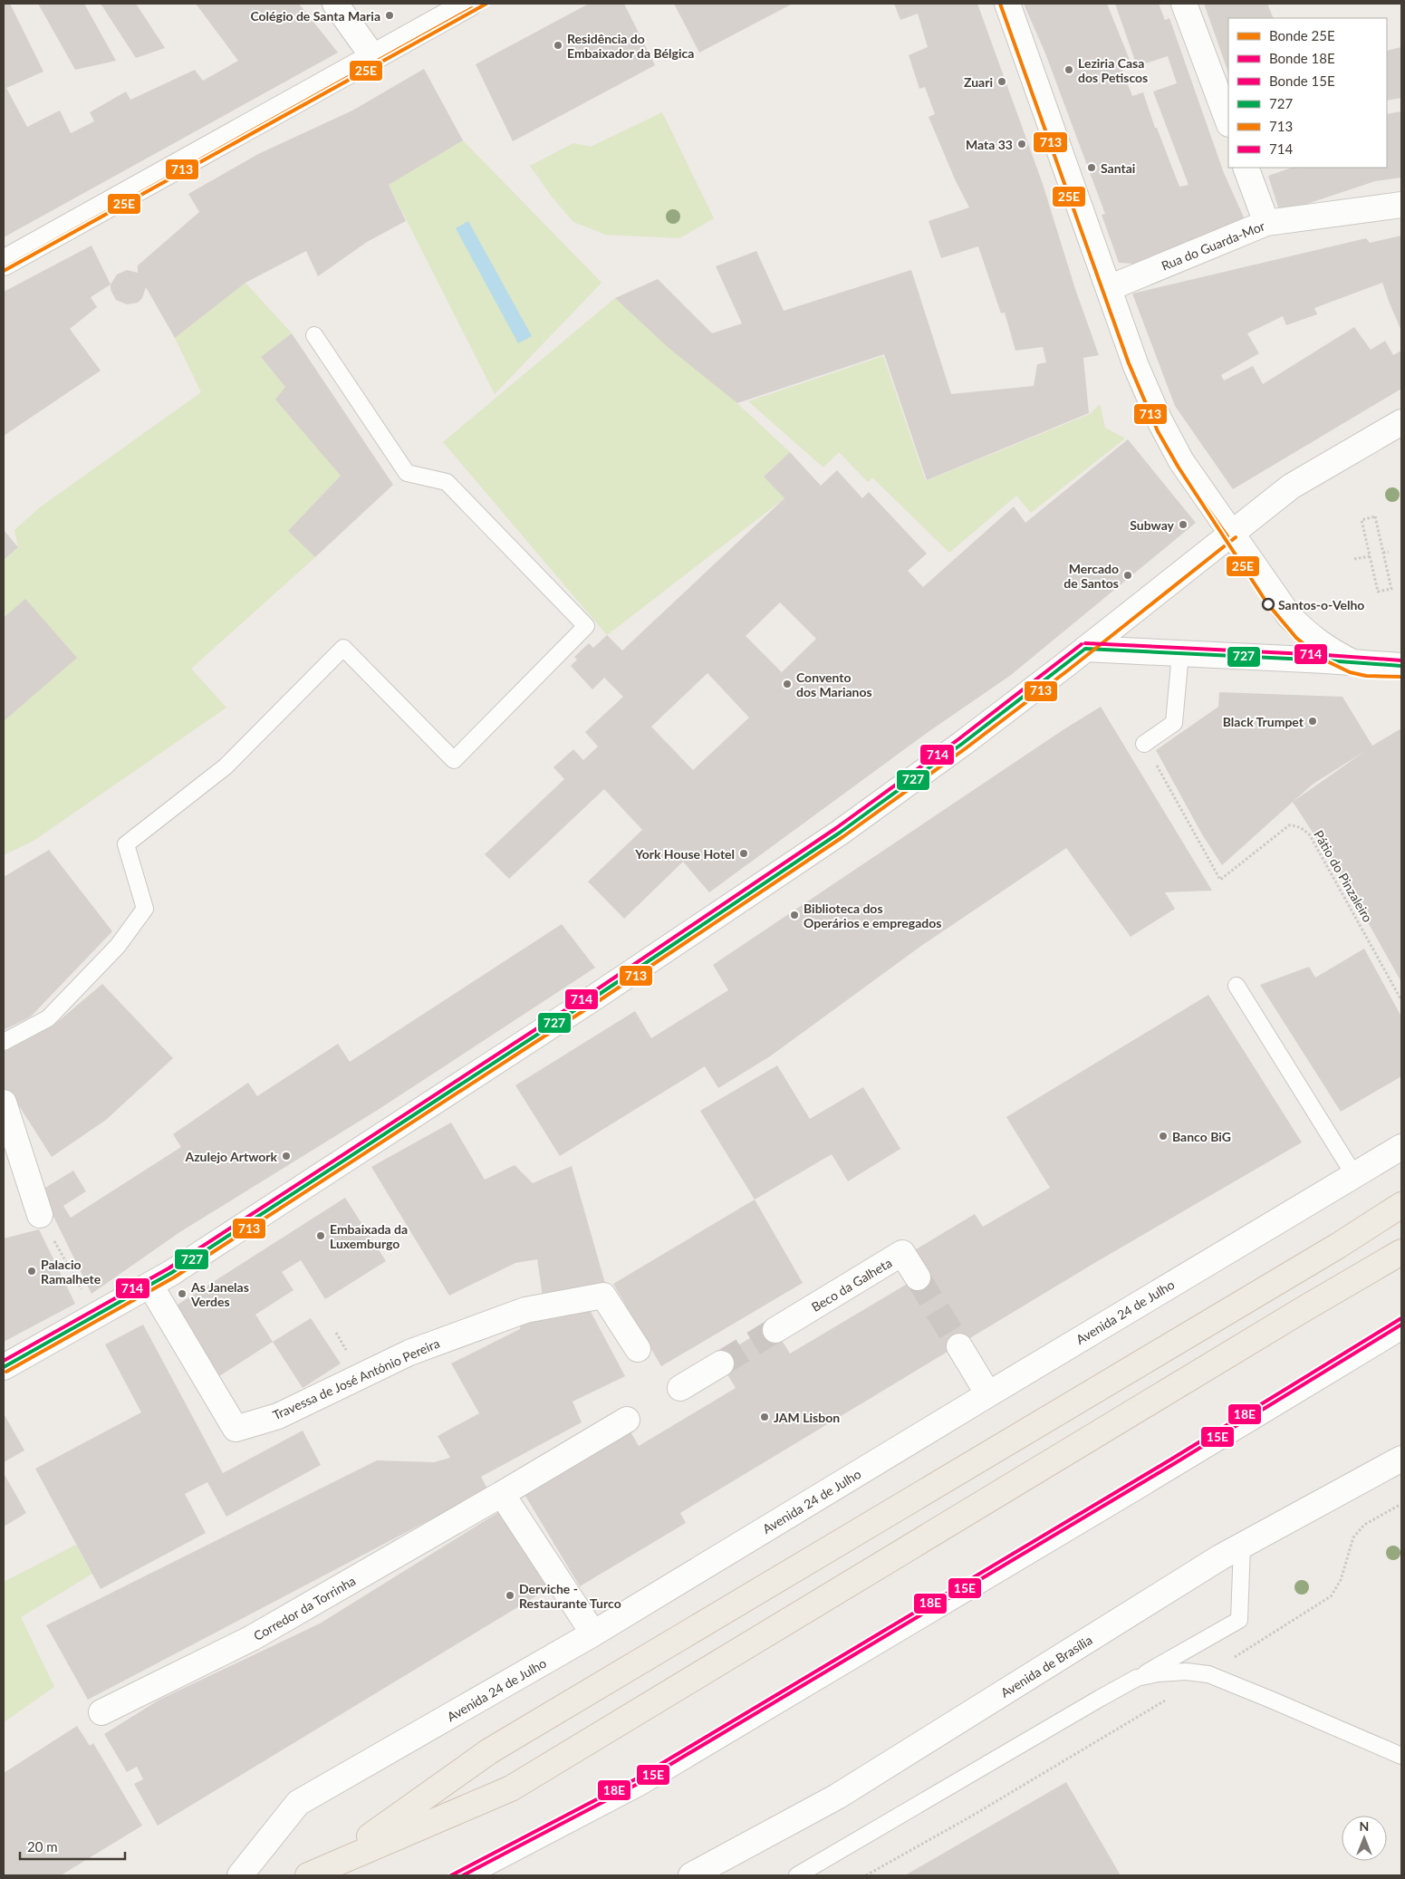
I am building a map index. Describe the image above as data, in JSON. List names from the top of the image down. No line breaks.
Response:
{"streets":{"street":["Rua do Guarda-Mor","Beco da Galheta","Avenida 24 de Julho","Travessa de José António Pereira","Corredor da Torrinha","Avenida de Brasília"],"path":["Pátio do Pinzaleiro"]},"places":["Colégio de Santa Maria","Residência do Embaixador da Bélgica","Leziria Casa dos Petiscos","Zuari","Mata 33","Santai","Subway","Mercado de Santos","Santos-o-Velho","Convento dos Marianos","Black Trumpet","York House Hotel","Biblioteca dos Operários e empregados","Banco BiG","Azulejo Artwork","Embaixada da Luxemburgo","Palacio Ramalhete","As Janelas Verdes","JAM Lisbon","Derviche - Restaurante Turco"],"lines":["tram line 25E","transit line 713","transit line 714","transit line 727","tram line 18E","tram line 15E"],"legend":["Bonde 25E","Bonde 18E","Bonde 15E","727","713","714"],"scale_bar":"20 m","north":"top"}
